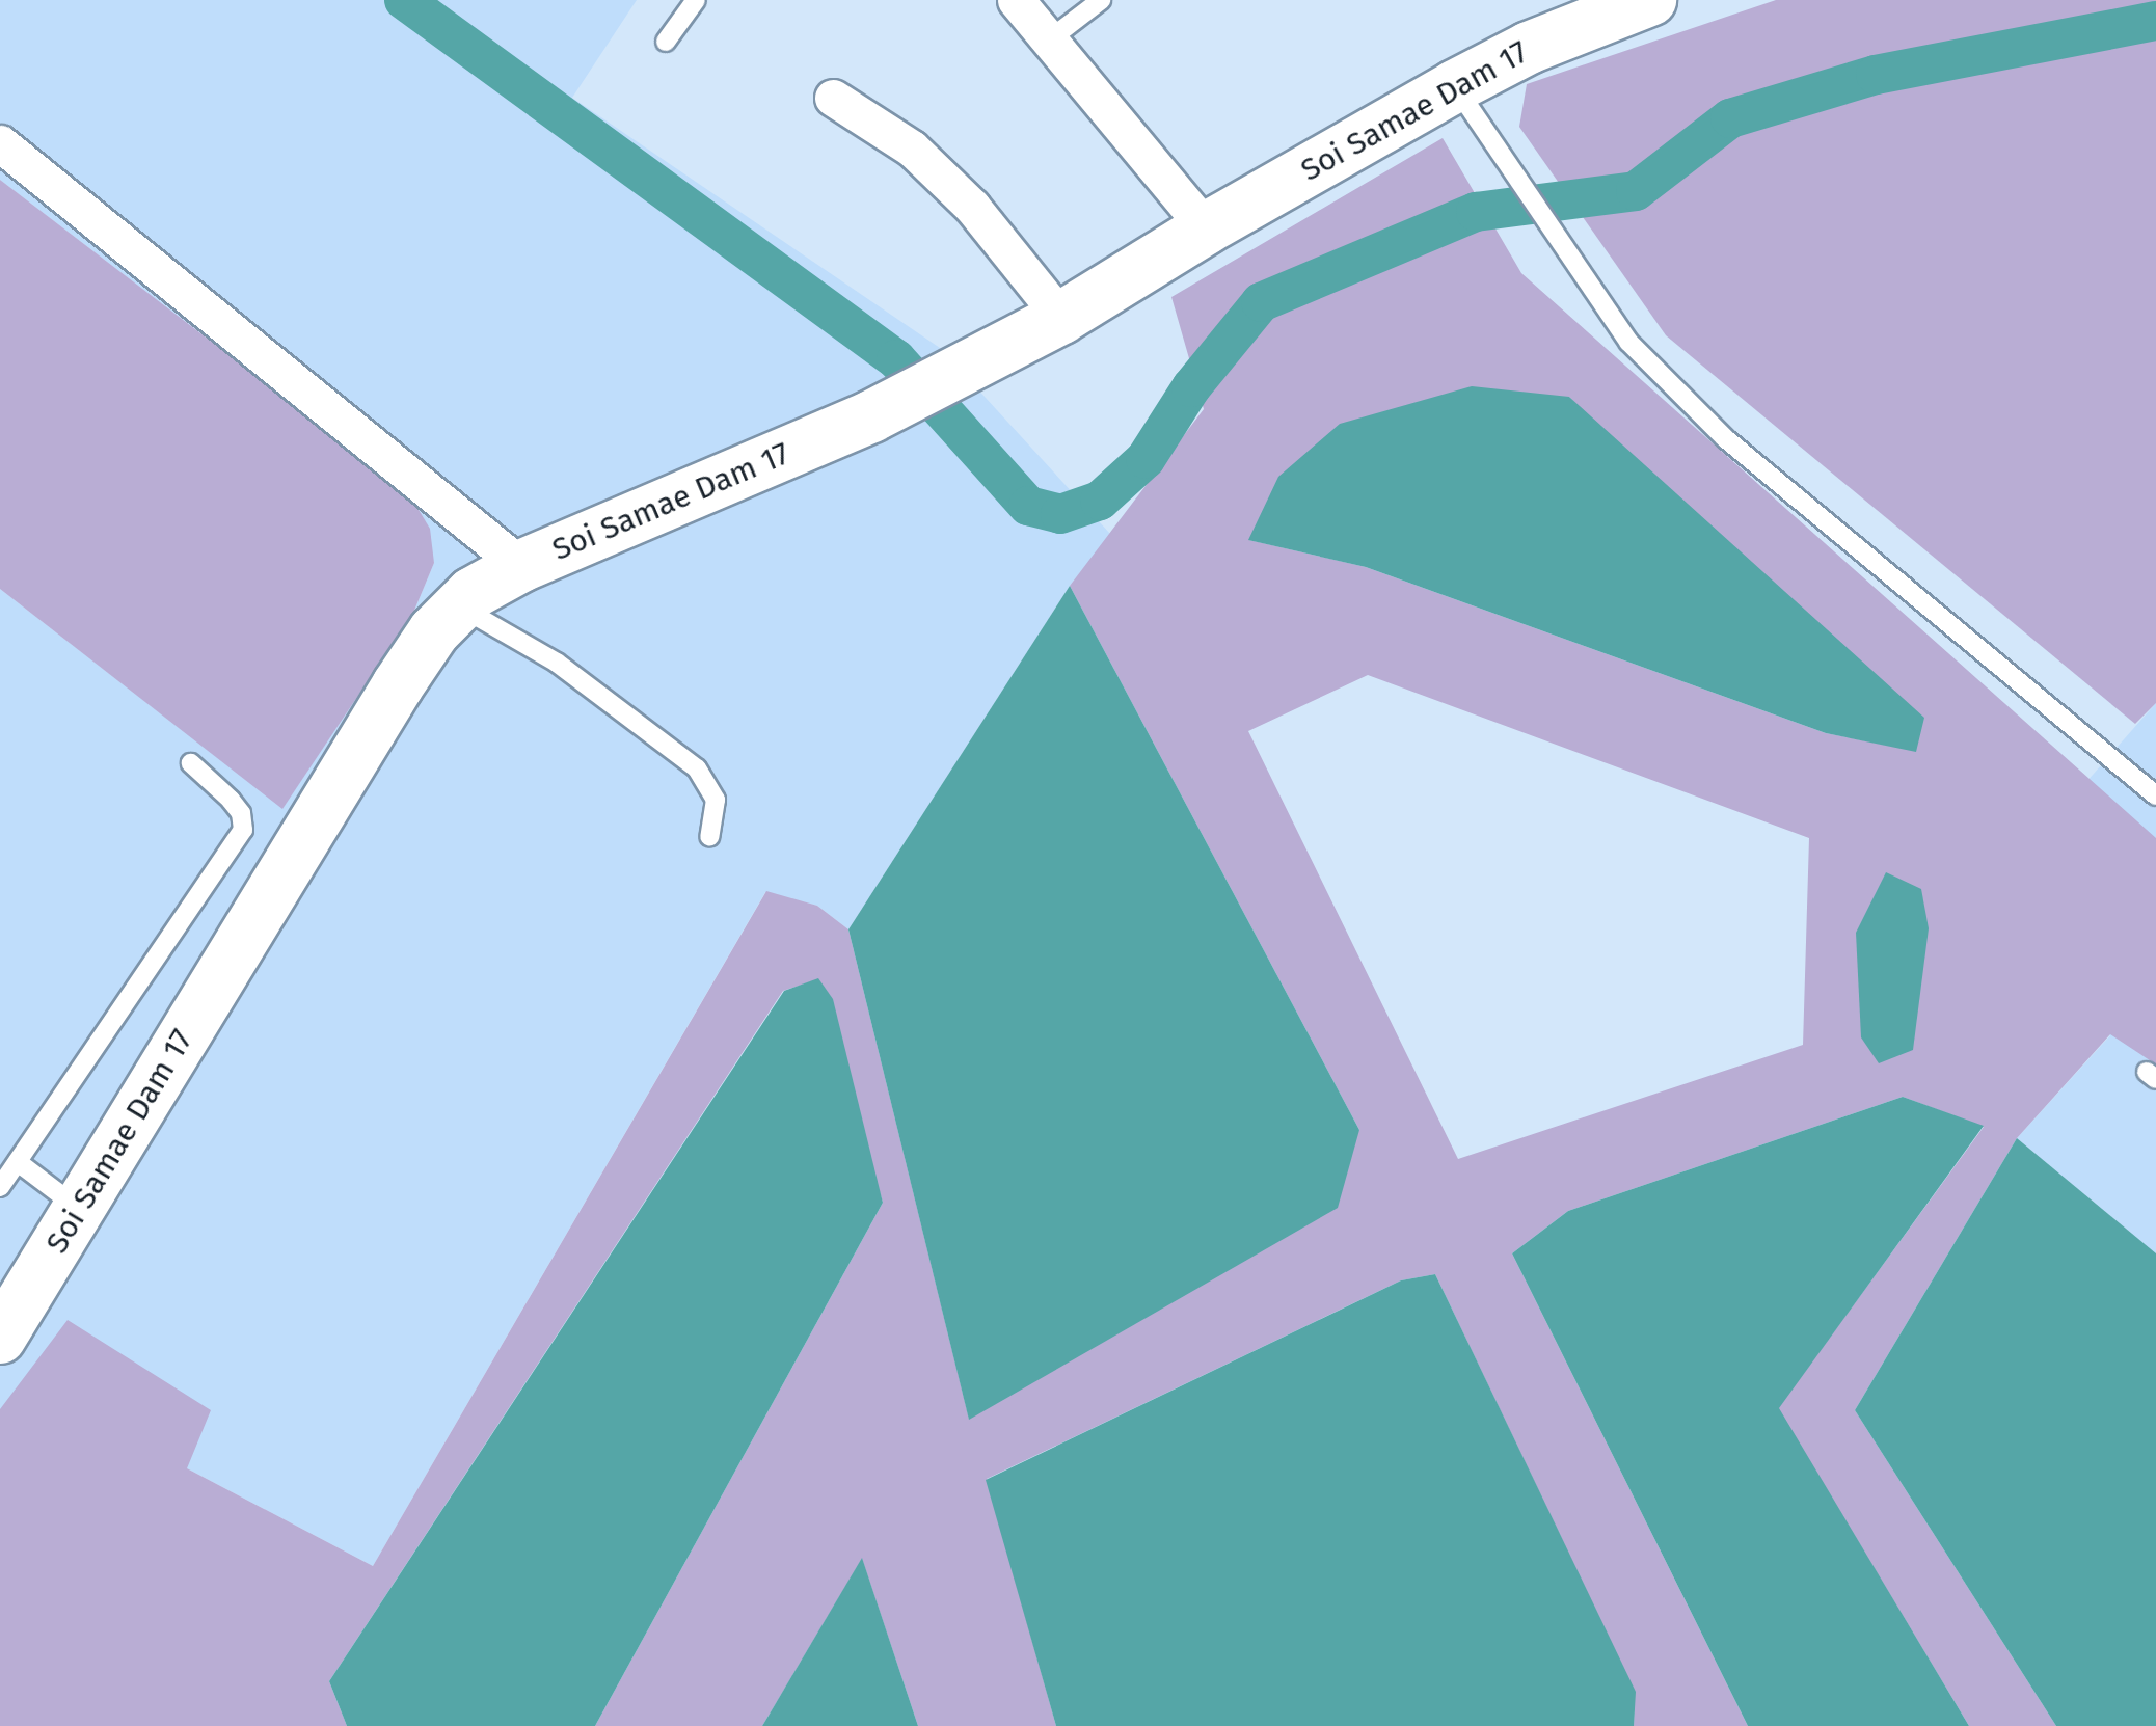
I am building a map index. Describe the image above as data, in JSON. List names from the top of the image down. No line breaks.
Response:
{"streets":{"street":["Soi Samae Dam 17"]}}
